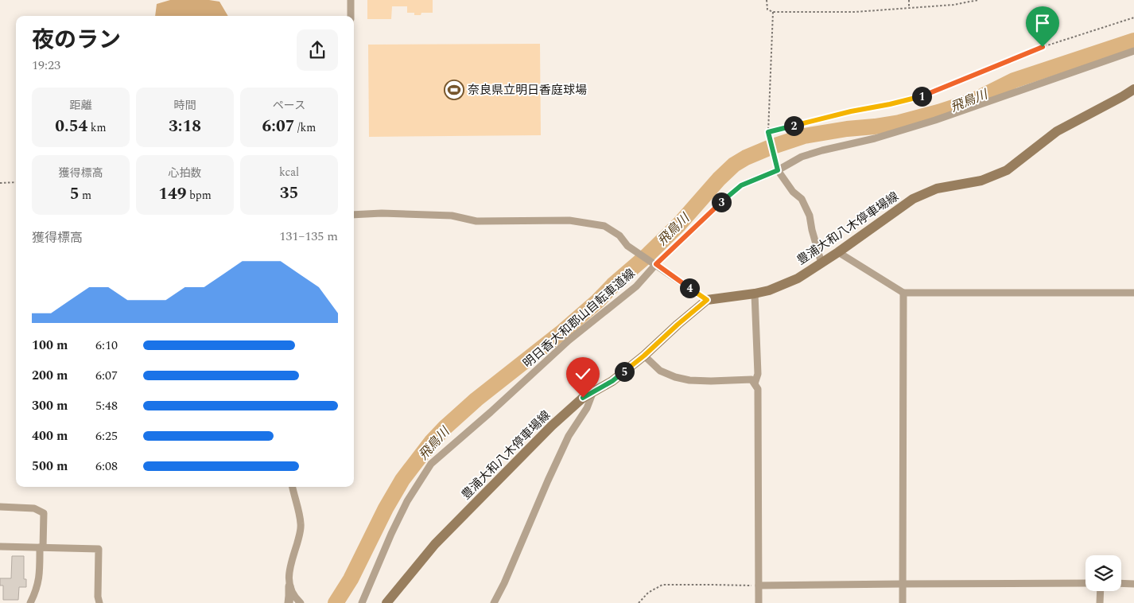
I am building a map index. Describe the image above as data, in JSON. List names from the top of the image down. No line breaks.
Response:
{"streets":{"main road":["豊浦大和八木停車場線"],"street":["明日香大和郡山自転車道線"]},"water":["飛鳥川"],"places":{"sports":["奈良県立明日香庭球場"]},"page":{"heading":["夜のラン","19:23"],"stats":[["距離","0.54 km"],["時間","3:18"],["ペース","6:07 /km"],["獲得標高","5 m"],["心拍数","149 bpm"],["kcal","35"]],"pins":["1","2","3","4","5"],"chart":["獲得標高","131–135 m"],"list":[{"name":"100 m","note":"6:10"},{"name":"200 m","note":"6:07"},{"name":"300 m","note":"5:48"},{"name":"400 m","note":"6:25"},{"name":"500 m","note":"6:08"}]}}
